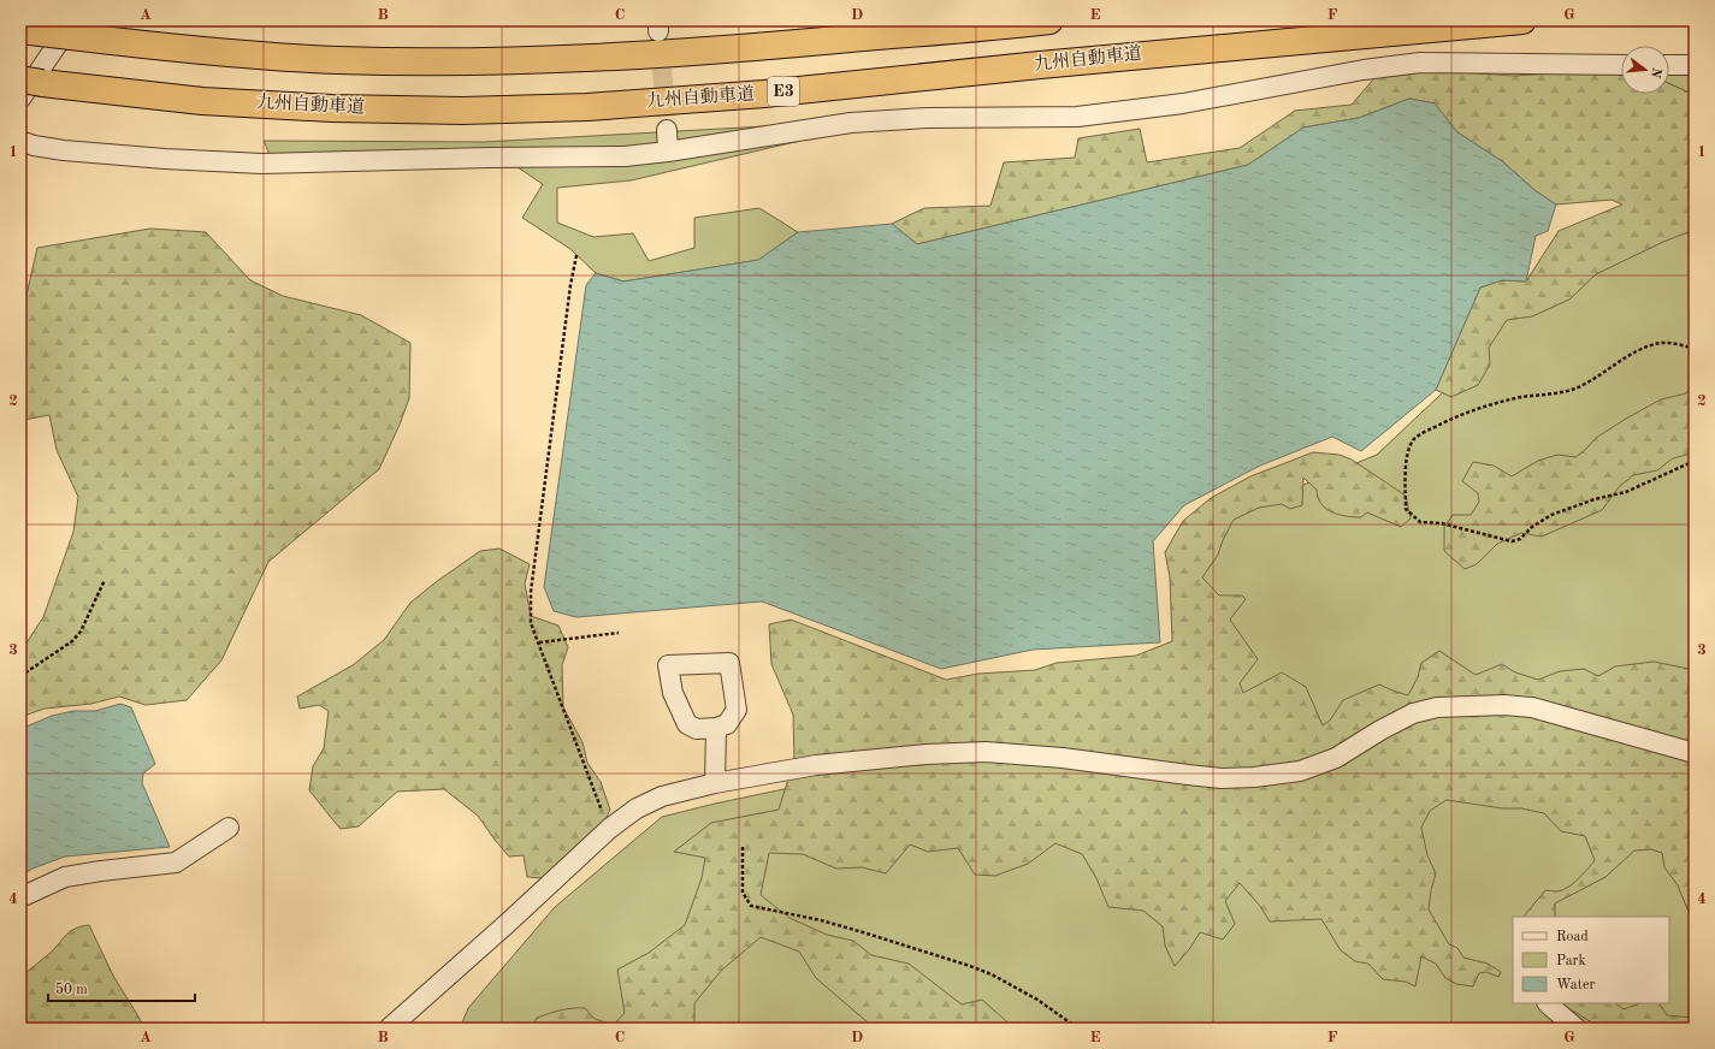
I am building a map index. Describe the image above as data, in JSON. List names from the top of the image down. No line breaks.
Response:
{"streets":{"highway":["九州自動車道","E3"]},"legend":["Road","Park","Water"],"scale_bar":"50 m","north":"right","grid":{"columns":["A","B","C","D","E","F","G"],"rows":["1","2","3","4"]}}
